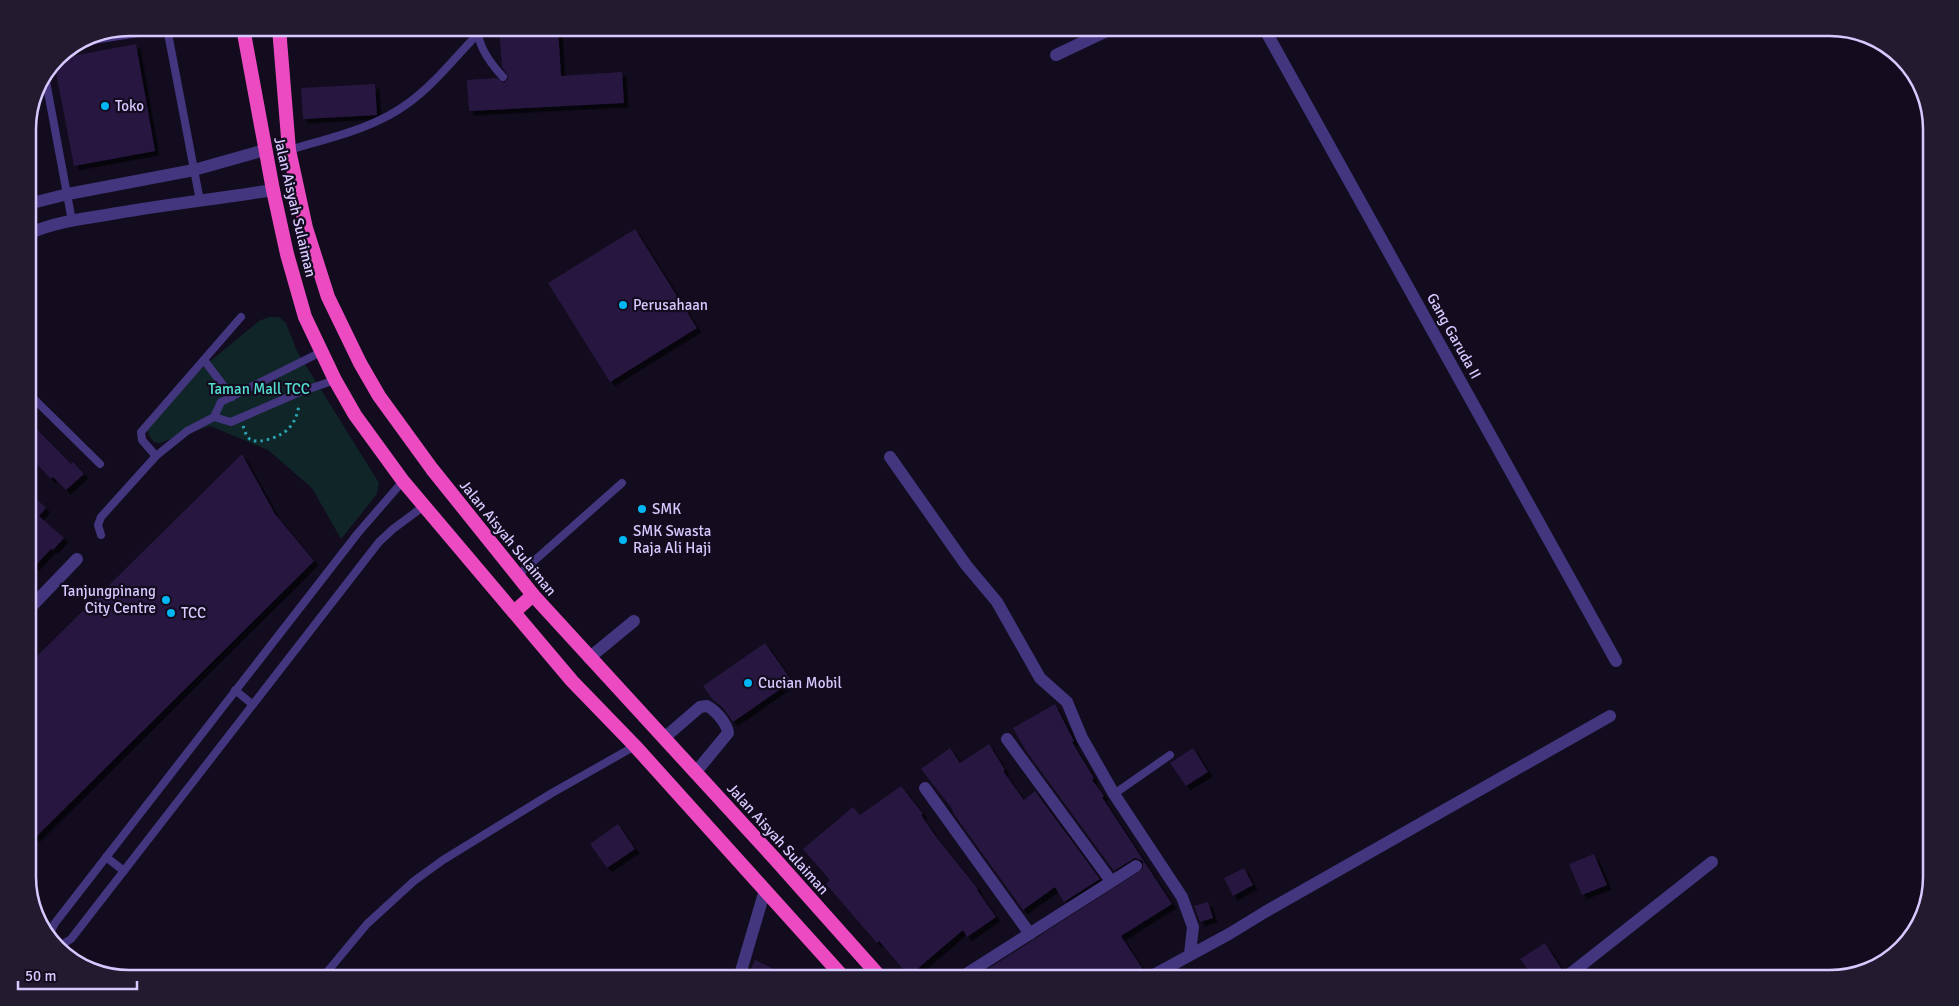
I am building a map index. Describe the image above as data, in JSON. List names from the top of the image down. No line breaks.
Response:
{"streets":{"highway":["Jalan Aisyah Sulaiman"],"street":["Gang Garuda II"]},"parks":["Taman Mall TCC"],"places":["Toko","Perusahaan","SMK","SMK Swasta Raja Ali Haji","Tanjungpinang City Centre","TCC","Cucian Mobil"],"scale_bar":"50 m"}
